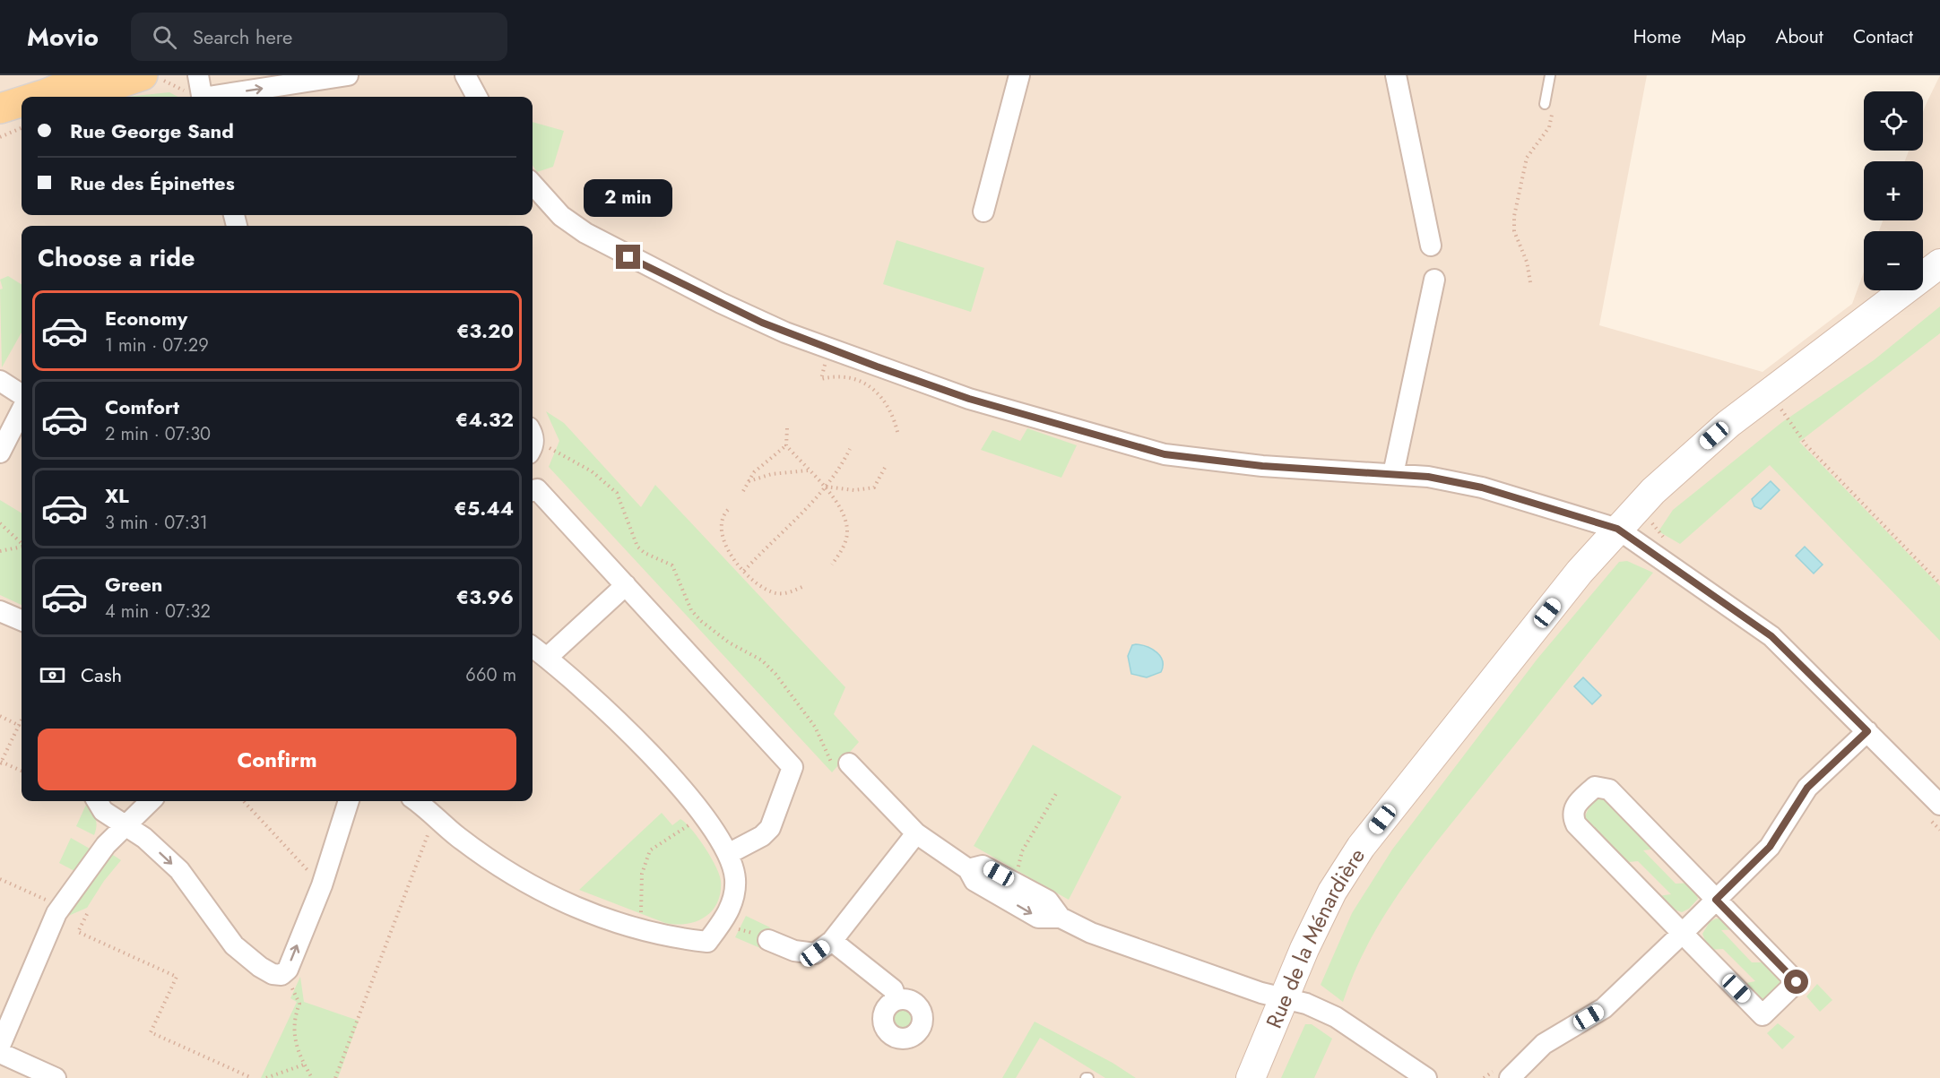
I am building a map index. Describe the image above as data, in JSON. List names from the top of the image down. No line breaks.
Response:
{"streets":{"main road":["Rue de la Ménardière"]},"page":{"header":"Movio","search":"Search here","nav":["Home","Map","About","Contact"],"map_buttons":["+","−"],"banner":["Rue George Sand","Rue des Épinettes"],"bubble":"2 min","heading":"Choose a ride","list":[{"name":"Economy","note":"1 min · 07:29","value":"€3.20"},{"name":"Comfort","note":"2 min · 07:30","value":"€4.32"},{"name":"XL","note":"3 min · 07:31","value":"€5.44"},{"name":"Green","note":"4 min · 07:32","value":"€3.96"}],"pay":["Cash","660 m"],"buttons":"Confirm"}}
